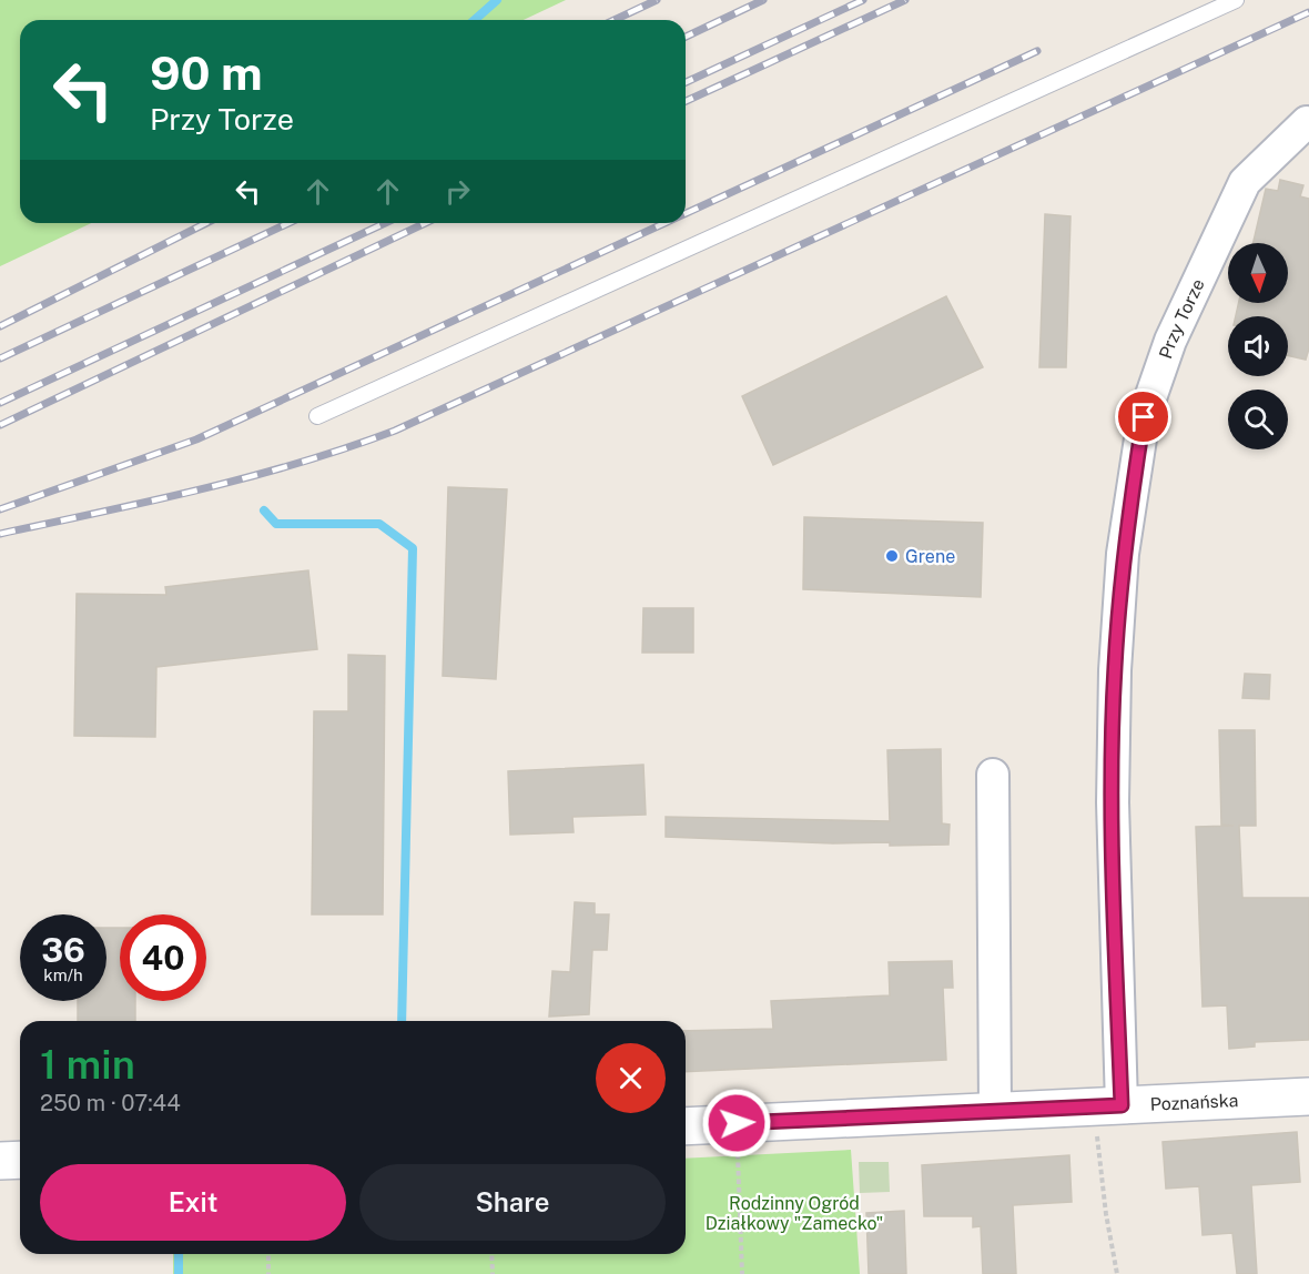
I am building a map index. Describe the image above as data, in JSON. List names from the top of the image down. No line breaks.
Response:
{"streets":{"street":["Przy Torze","Poznańska"]},"crossings":[["Przy Torze","Poznańska"]],"parks":["Rodzinny Ogród Działkowy \"Zamecko\""],"places":["Grene"],"north":"bottom","page":{"turn":["90 m","Przy Torze"],"speed":"36 km/h","limit":"40","heading":["1 min","250 m · 07:44"],"buttons":["Exit","Share"]}}
